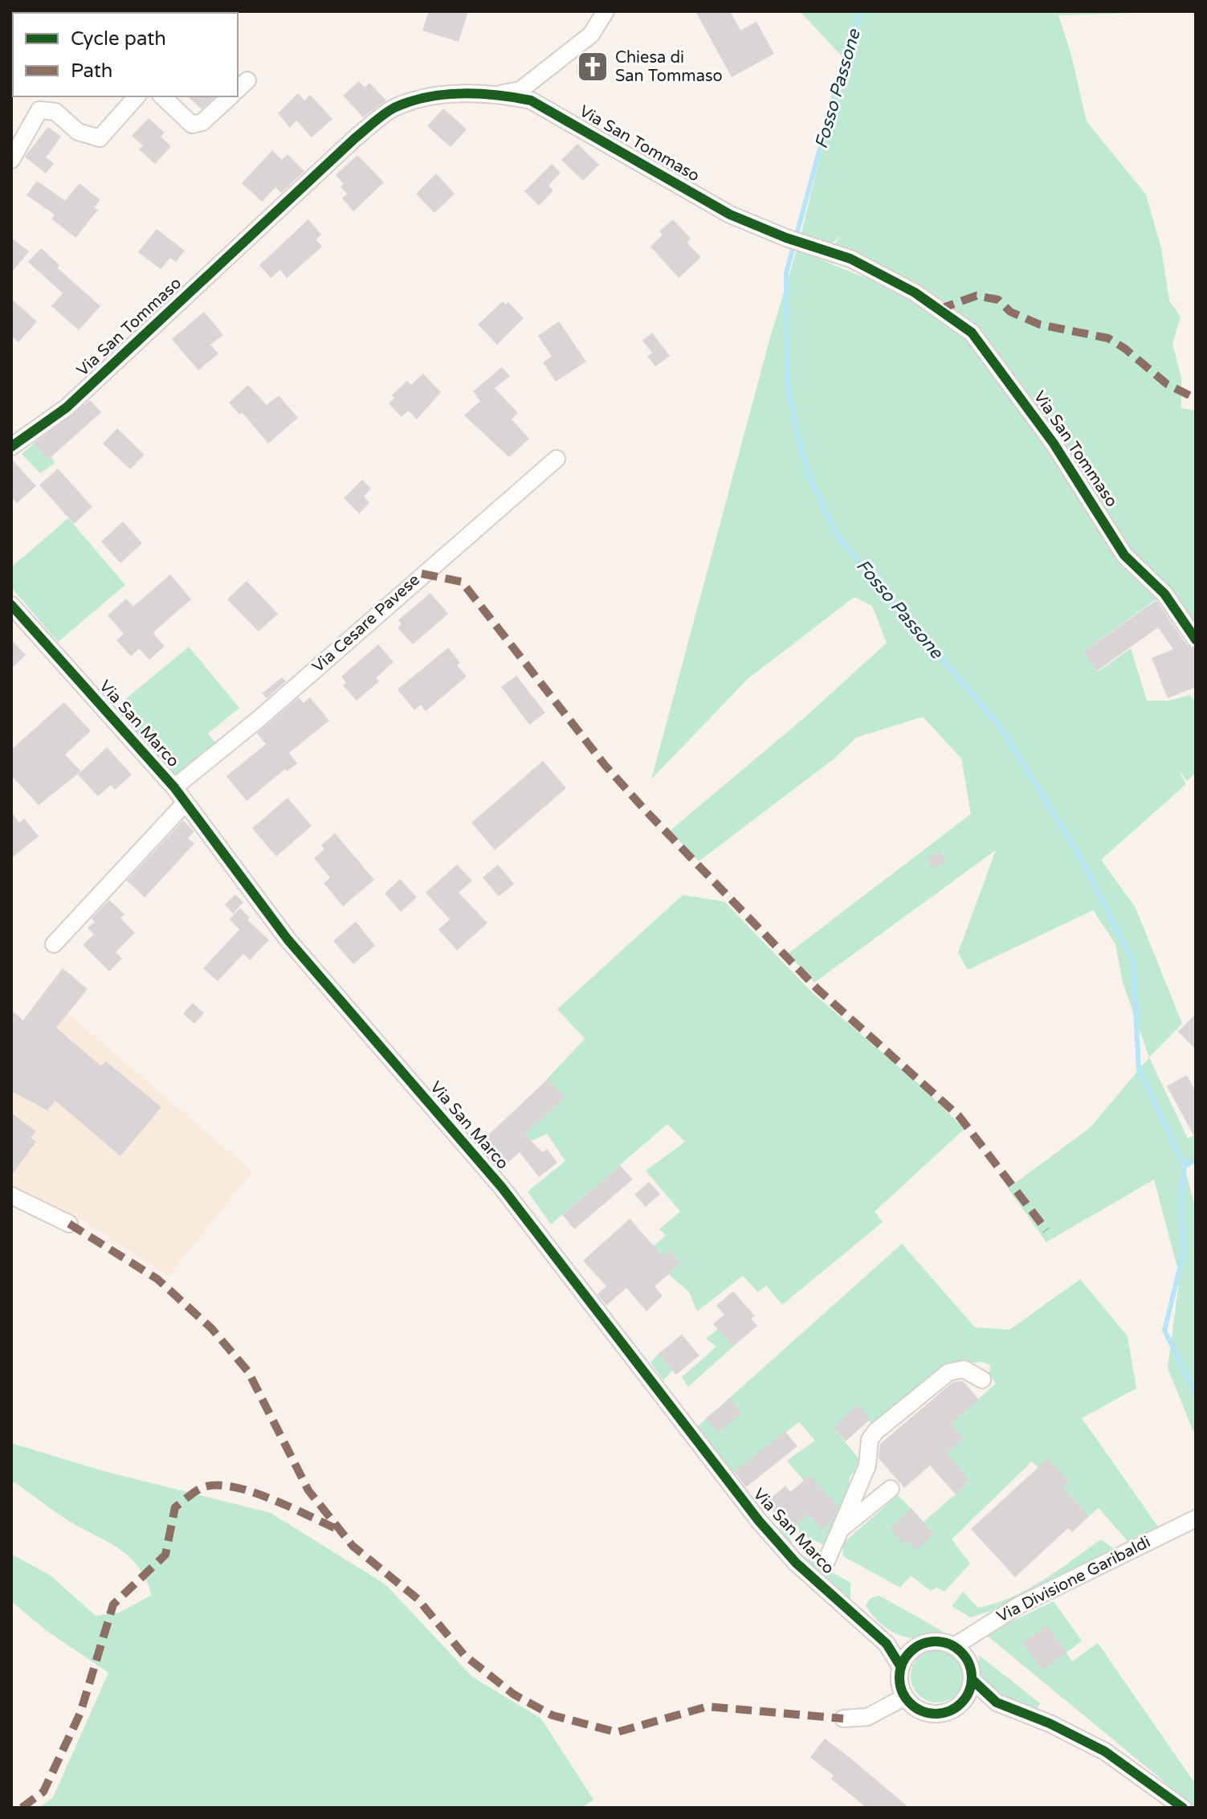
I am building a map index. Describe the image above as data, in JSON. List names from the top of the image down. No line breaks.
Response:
{"streets":{"street":["Via San Tommaso","Via Cesare Pavese","Via San Marco","Via Divisione Garibaldi"]},"crossings":[["Via Cesare Pavese","Via San Marco"],["Via San Marco","Via Divisione Garibaldi"]],"water":["Fosso Passone"],"places":{"church":["Chiesa di San Tommaso"]},"legend":["Cycle path","Path"]}
